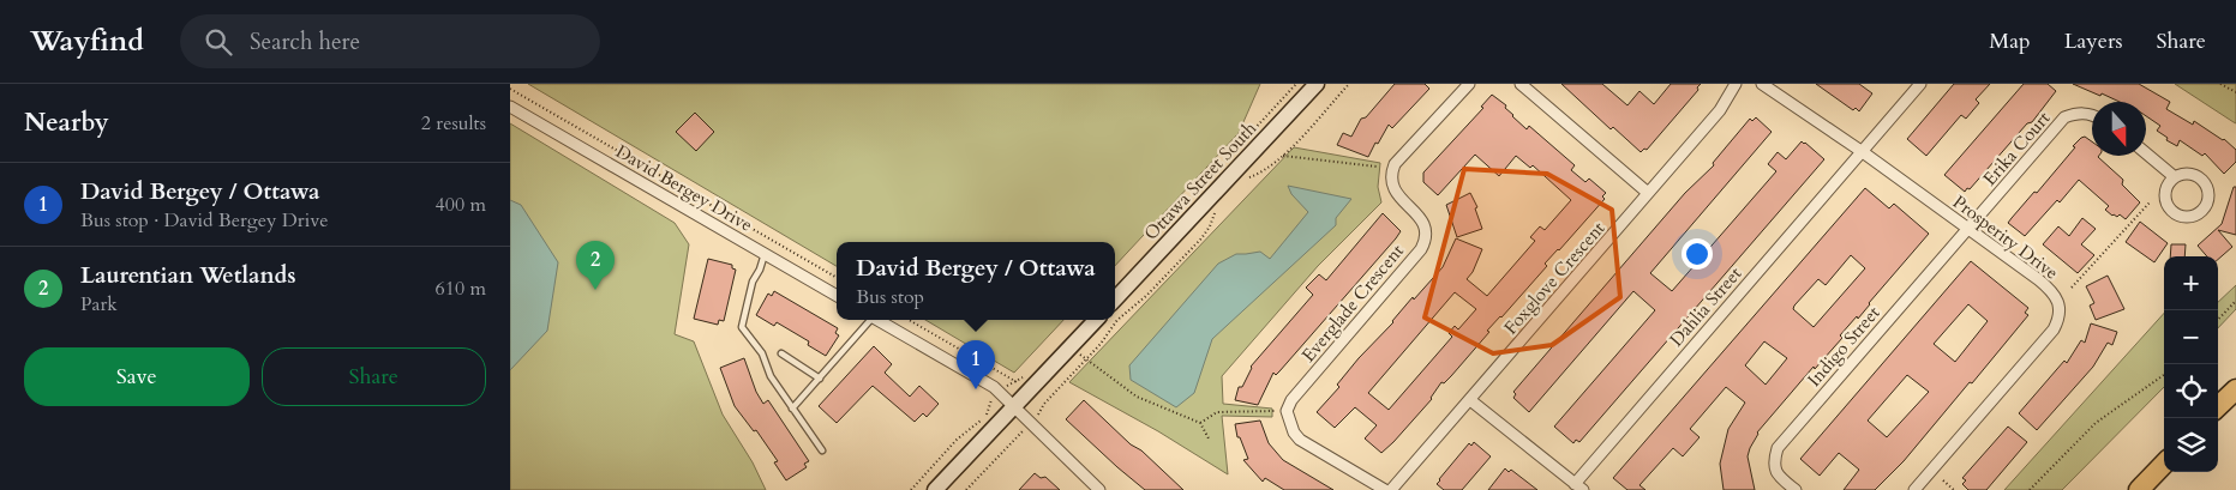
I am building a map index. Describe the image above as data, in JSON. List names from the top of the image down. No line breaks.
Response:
{"streets":{"main road":["Ottawa Street South"],"street":["Erika Court","David Bergey Drive","Prosperity Drive","Foxglove Crescent","Everglade Crescent","Dahlia Street","Indigo Street"]},"crossings":[["Erika Court","Prosperity Drive"],["Erika Court","Indigo Street"],["Prosperity Drive","Dahlia Street"],["Prosperity Drive","Indigo Street"]],"north":"bottom","page":{"header":"Wayfind","search":"Search here","nav":["Map","Layers","Share"],"heading":["Nearby","2 results"],"list":[{"mark":"1","name":"David Bergey / Ottawa","note":"Bus stop · David Bergey Drive","value":"400 m"},{"mark":"2","name":"Laurentian Wetlands","note":"Park","value":"610 m"}],"pins":["2","1"],"popup":["David Bergey / Ottawa","Bus stop"],"map_buttons":["+","−"],"buttons":["Save","Share"]}}
